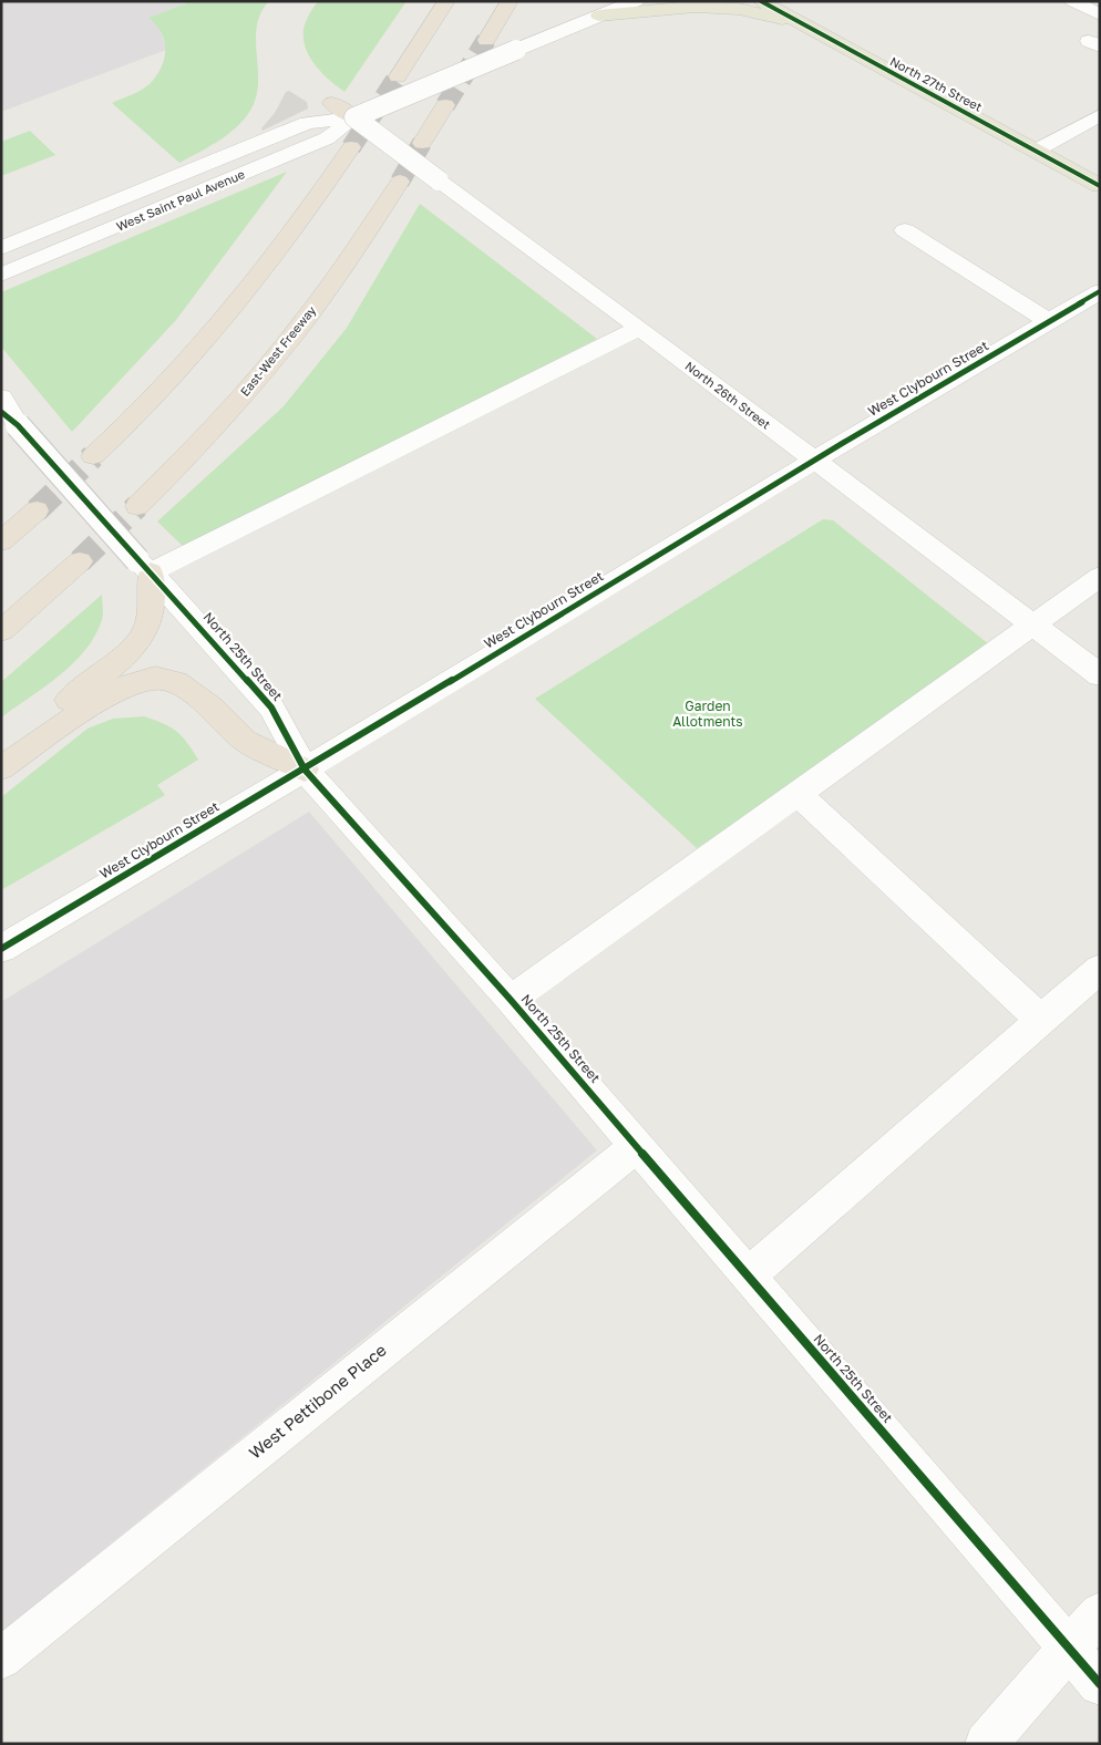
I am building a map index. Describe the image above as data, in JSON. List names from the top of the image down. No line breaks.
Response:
{"streets":{"highway":["East-West Freeway"],"main road":["North 27th Street"],"street":["West Saint Paul Avenue","West Clybourn Street","North 26th Street","North 25th Street","West Pettibone Place"]},"crossings":[["West Saint Paul Avenue","North 26th Street"],["West Clybourn Street","North 26th Street"],["West Clybourn Street","North 25th Street"],["North 25th Street","West Pettibone Place"]],"parks":["Garden Allotments"]}
